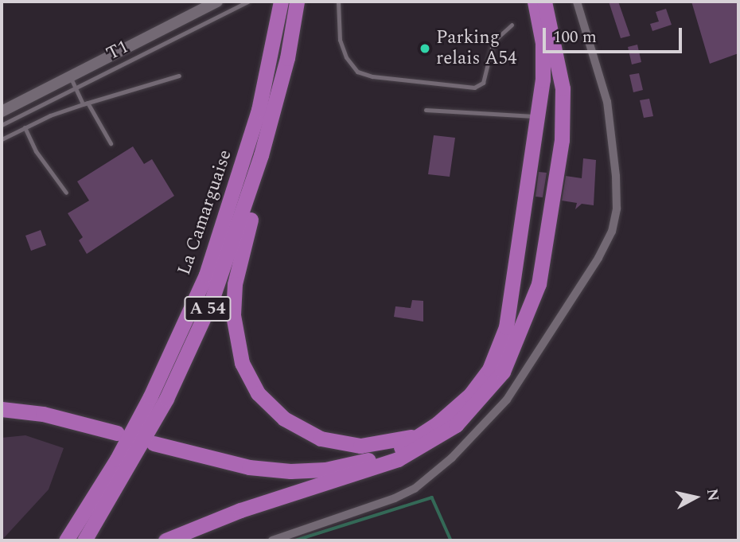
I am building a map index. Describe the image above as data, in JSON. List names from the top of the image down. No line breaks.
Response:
{"streets":{"highway":["La Camarguaise","A 54"],"lane":["T1"]},"places":["Parking relais A54"],"scale_bar":"100 m","north":"right"}
